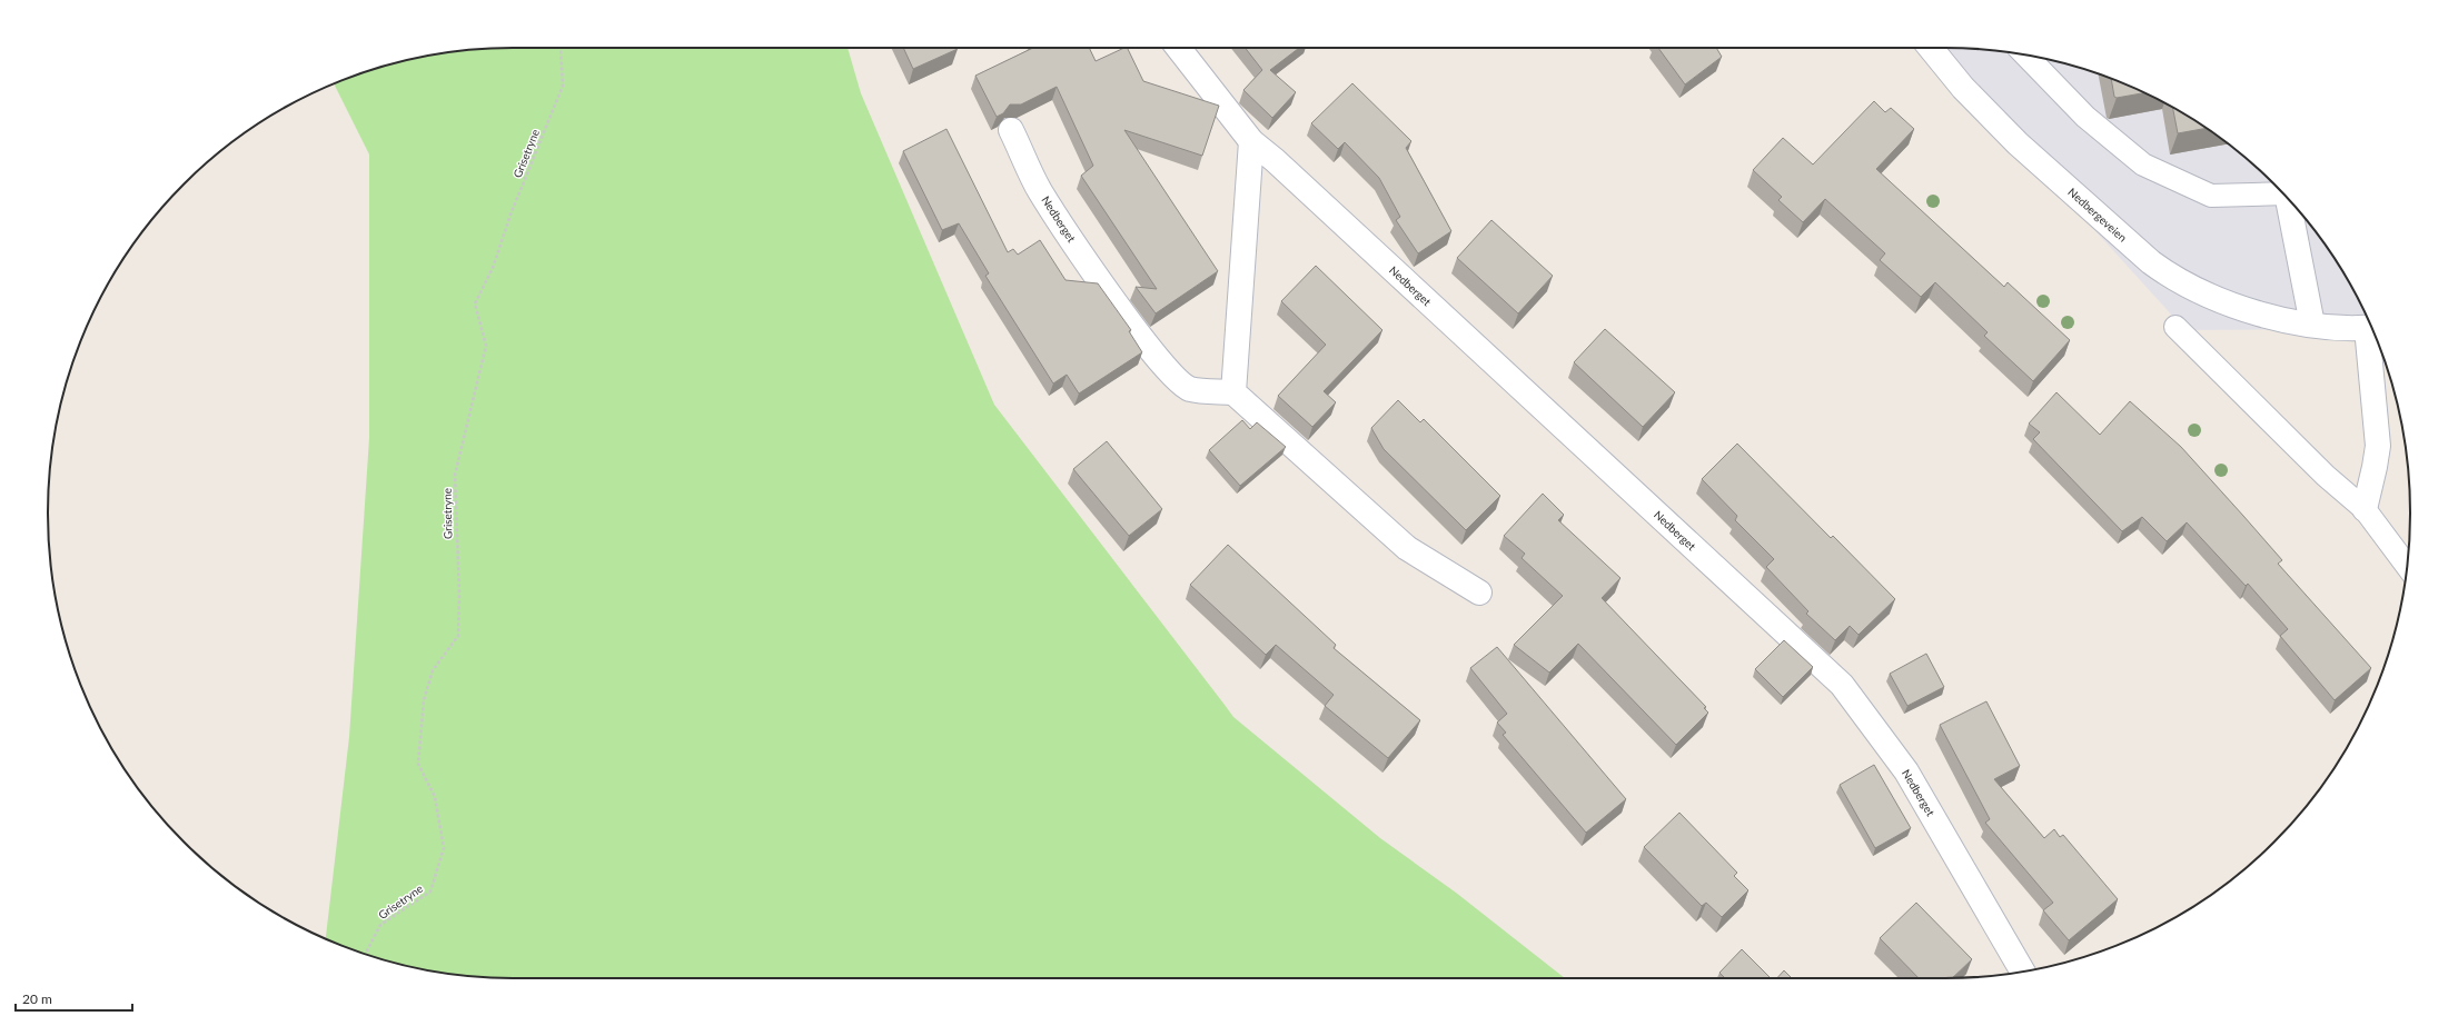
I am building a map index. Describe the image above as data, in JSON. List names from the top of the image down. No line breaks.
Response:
{"streets":{"street":["Nedbergeveien","Nedberget"],"path":["Grisetryne"]},"scale_bar":"20 m"}
